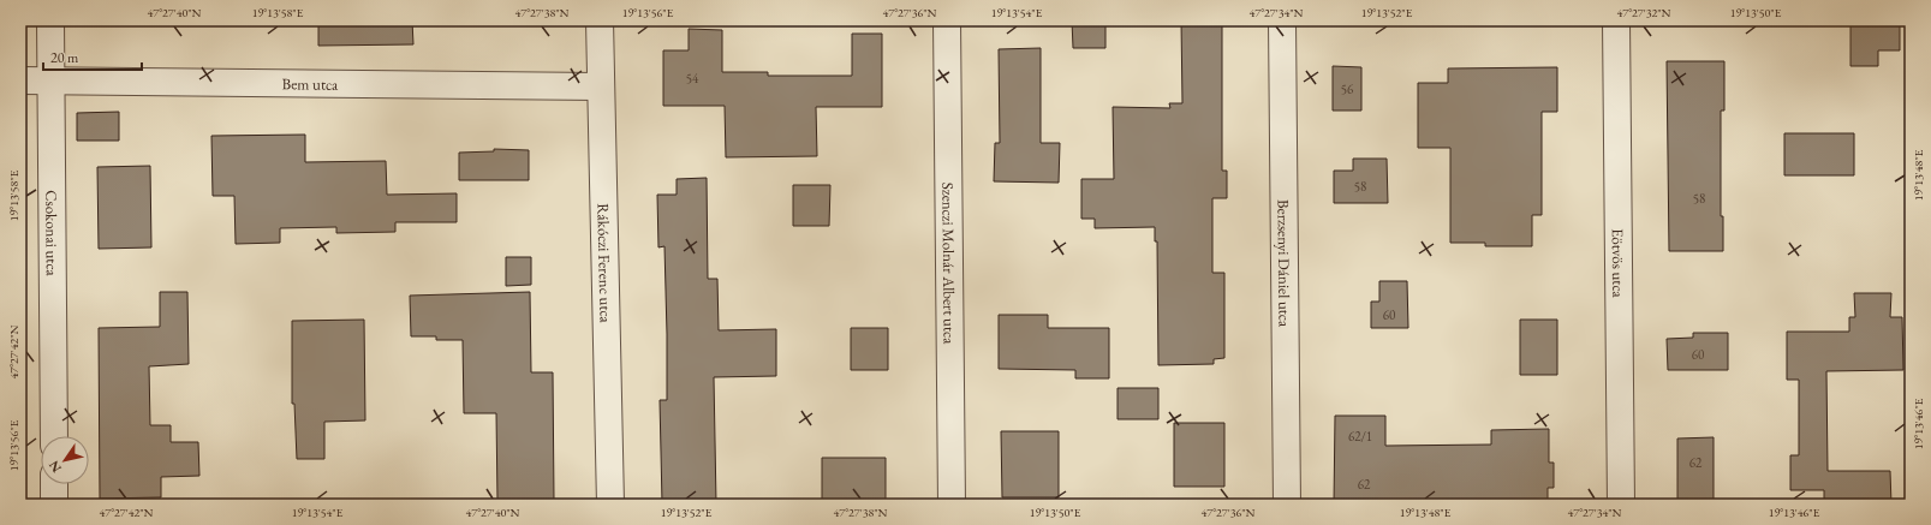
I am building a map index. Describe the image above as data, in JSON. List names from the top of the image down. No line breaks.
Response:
{"streets":{"street":["Bem utca","Csokonai utca","Szenczi Molnár Albert utca","Berzsenyi Dániel utca","Eötvös utca","Rákóczi Ferenc utca"]},"crossings":[["Bem utca","Csokonai utca"],["Bem utca","Rákóczi Ferenc utca"]],"house_numbers":["54","56","58","58","60","60","62/1","62","62"],"scale_bar":"20 m","north":"bottom left","coordinates":["47°27'40\"N","19°13'58\"E","47°27'38\"N","19°13'56\"E","47°27'36\"N","19°13'54\"E","47°27'34\"N","19°13'52\"E","47°27'32\"N","19°13'50\"E","19°13'48\"E","47°27'42\"N","19°13'46\"E"]}
